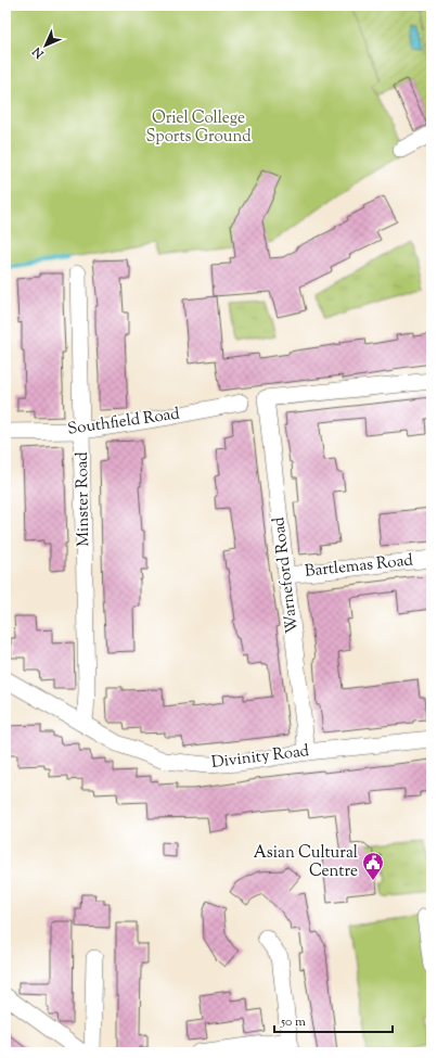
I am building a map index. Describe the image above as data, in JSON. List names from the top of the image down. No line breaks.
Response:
{"streets":{"street":["Southfield Road","Minster Road","Bartlemas Road","Warneford Road","Divinity Road"]},"crossings":[["Southfield Road","Minster Road"],["Minster Road","Divinity Road"],["Bartlemas Road","Warneford Road"],["Warneford Road","Divinity Road"]],"parks":["Oriel College Sports Ground"],"places":{"public building":["Asian Cultural Centre"]},"scale_bar":"50 m","north":"bottom left"}
